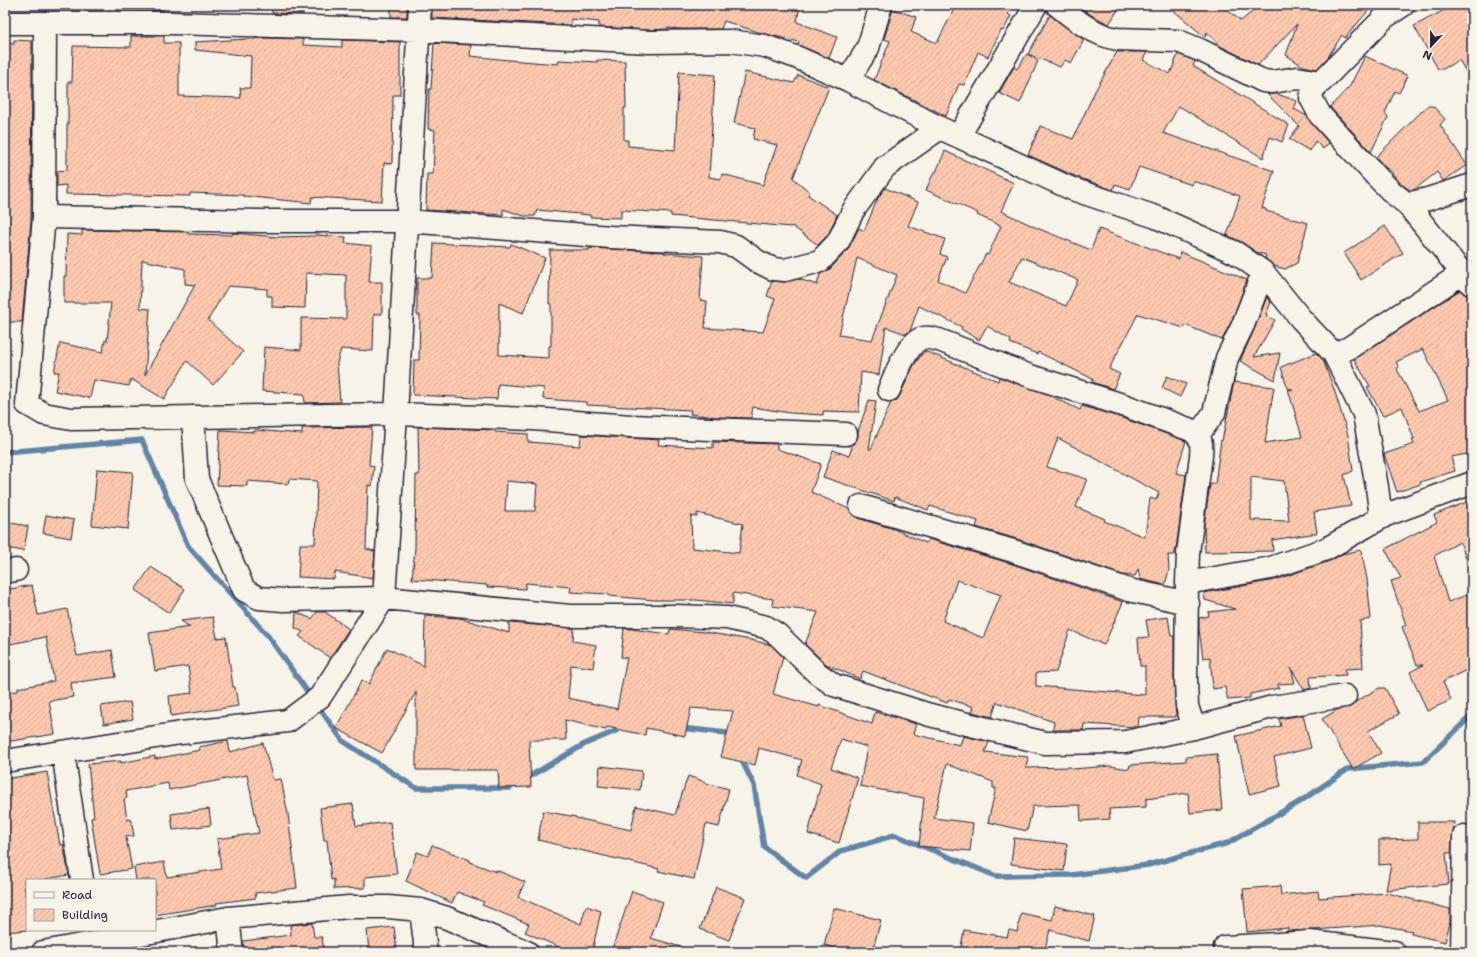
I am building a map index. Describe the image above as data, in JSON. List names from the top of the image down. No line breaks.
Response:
{"legend":["Road","Building"],"north":"bottom"}
